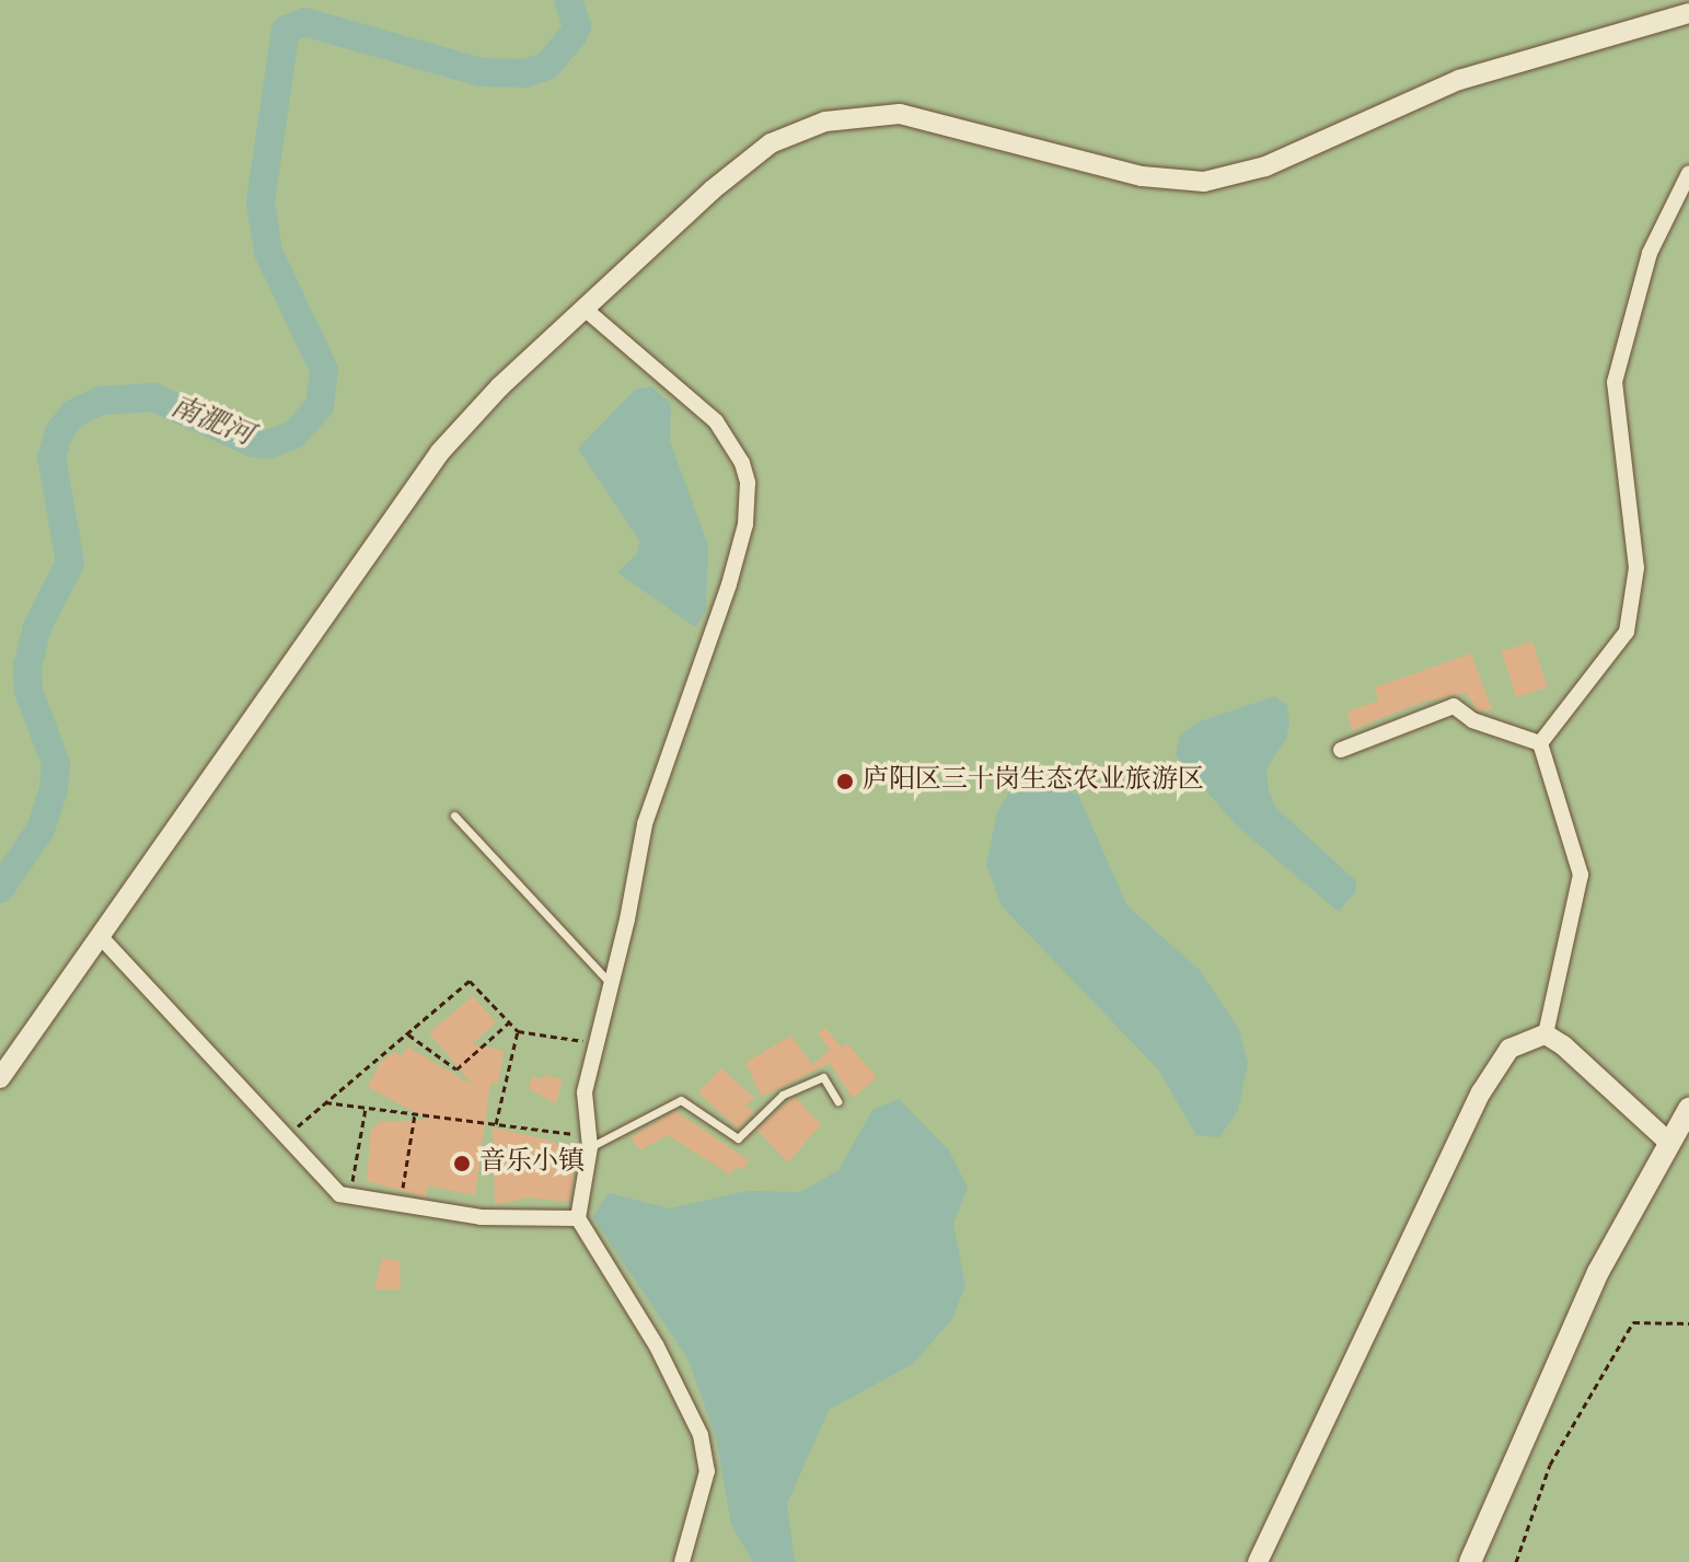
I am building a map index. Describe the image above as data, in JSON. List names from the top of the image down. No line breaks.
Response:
{"water":["南淝河"],"places":["庐阳区三十岗生态农业旅游区","音乐小镇"]}
